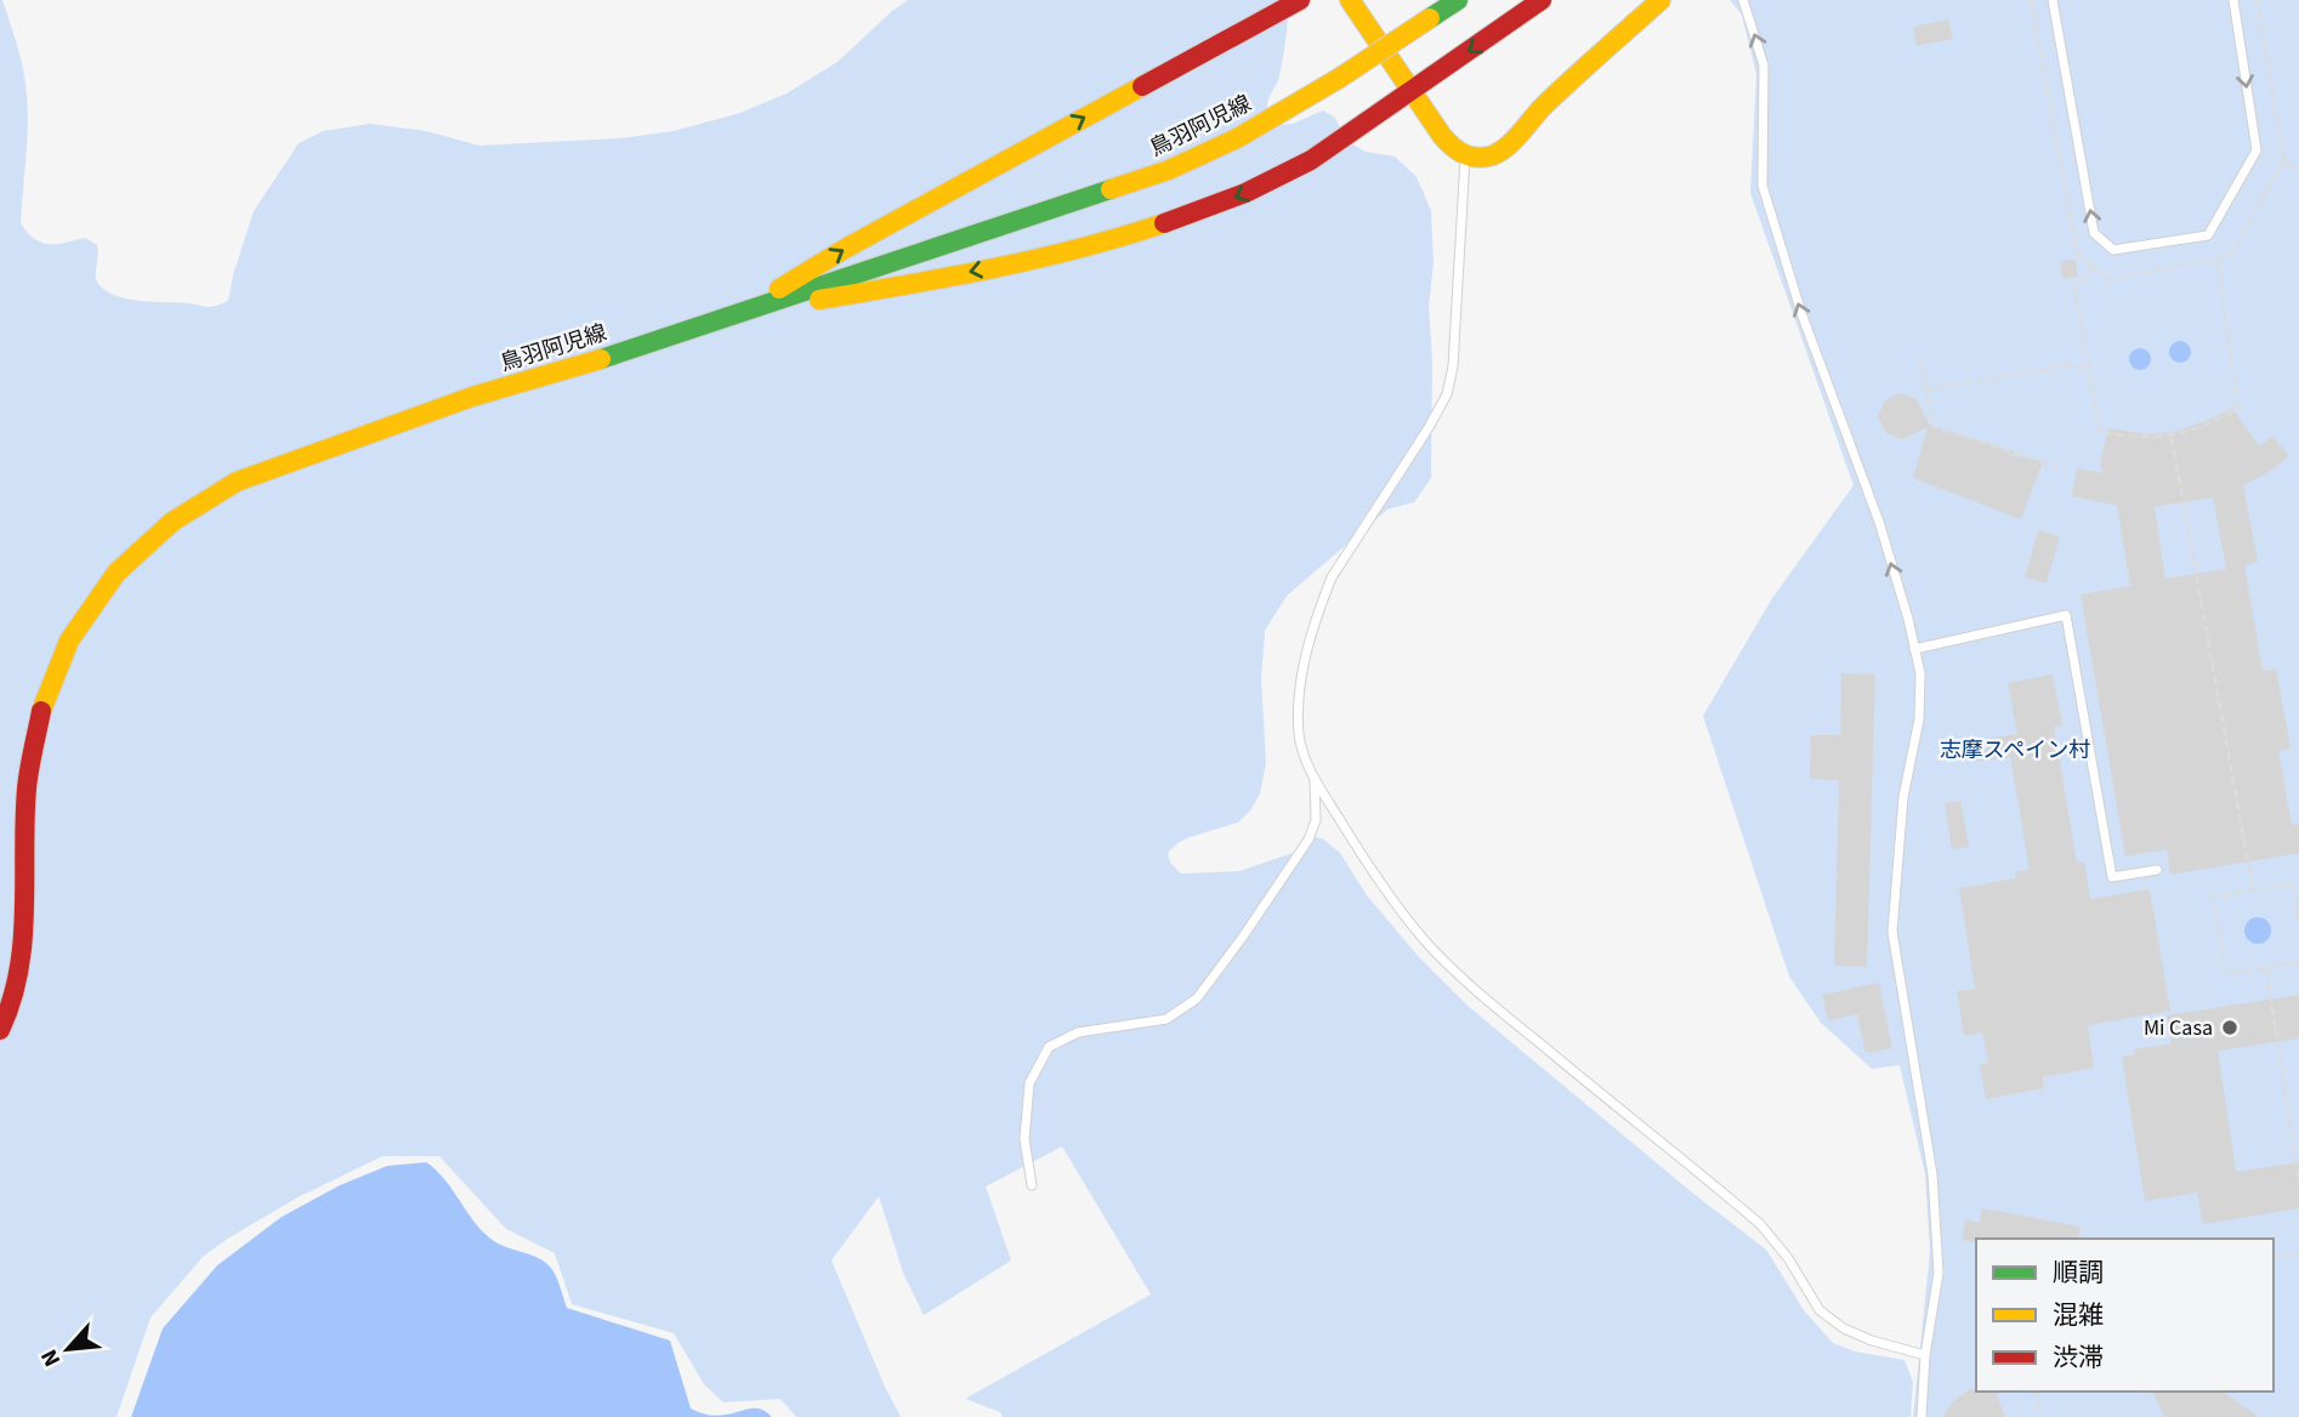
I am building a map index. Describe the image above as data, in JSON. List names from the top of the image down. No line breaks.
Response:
{"streets":{"main road":["鳥羽阿児線"]},"parks":["志摩スペイン村"],"places":["Mi Casa"],"legend":["順調","混雑","渋滞"],"north":"bottom left"}
